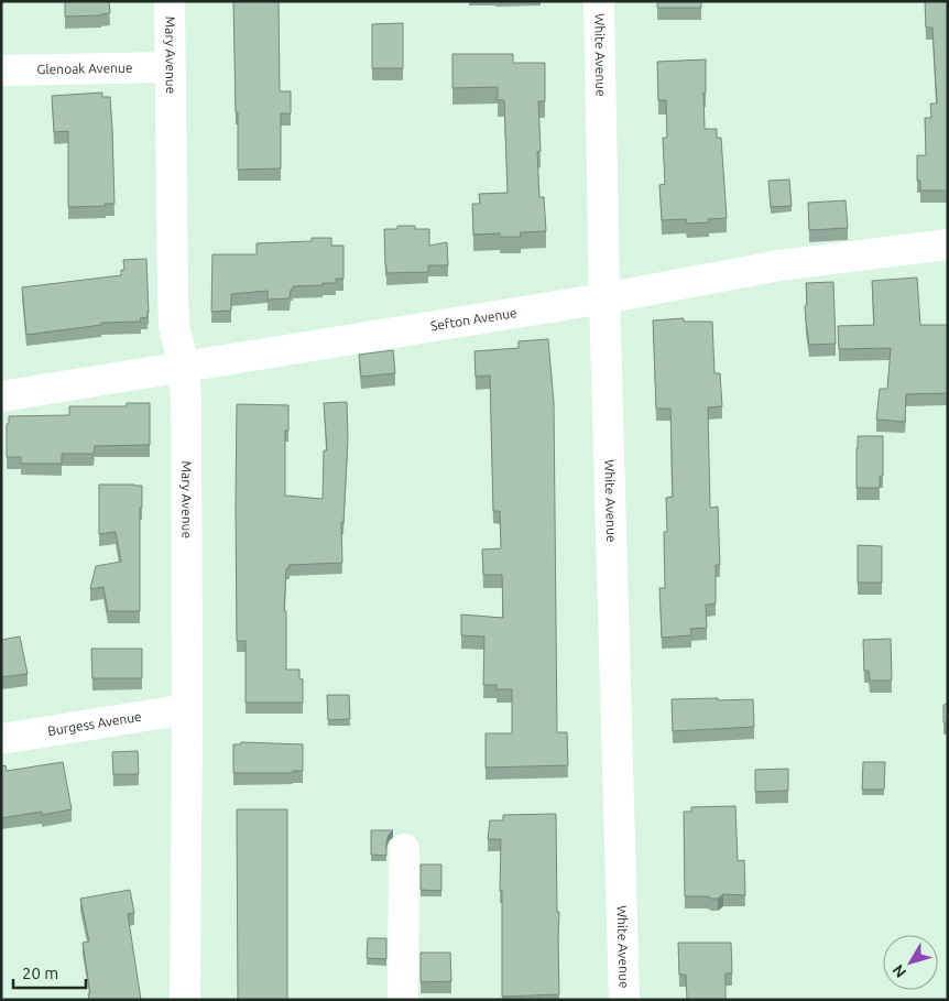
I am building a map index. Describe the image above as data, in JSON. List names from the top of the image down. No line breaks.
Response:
{"streets":{"street":["Mary Avenue","White Avenue","Glenoak Avenue","Sefton Avenue","Burgess Avenue"]},"crossings":[["Mary Avenue","Glenoak Avenue"],["Mary Avenue","Sefton Avenue"],["Mary Avenue","Burgess Avenue"],["White Avenue","Sefton Avenue"]],"scale_bar":"20 m","north":"bottom left"}
